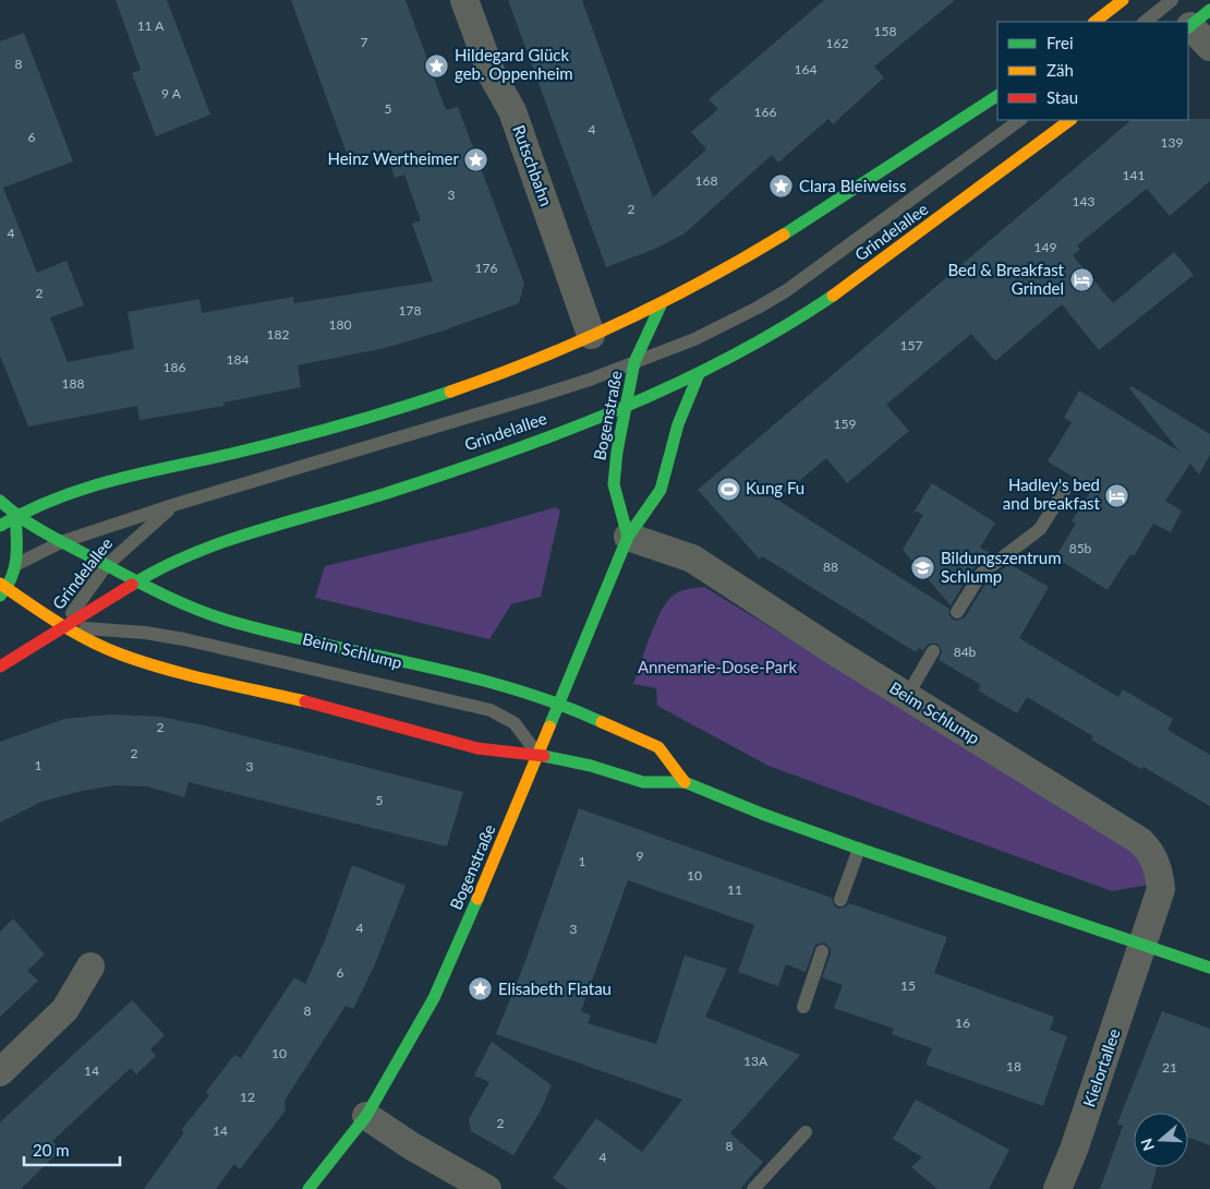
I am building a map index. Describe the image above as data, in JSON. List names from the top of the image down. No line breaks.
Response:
{"streets":{"main road":["Grindelallee","Bogenstraße","Beim Schlump"],"street":["Rutschbahn","Kielortallee"]},"crossings":[["Grindelallee","Bogenstraße"],["Grindelallee","Beim Schlump"],["Bogenstraße","Beim Schlump"],["Beim Schlump","Kielortallee"]],"parks":["Annemarie-Dose-Park"],"places":{"place":["Hildegard Glück geb. Oppenheim","Heinz Wertheimer","Clara Bleiweiss","Elisabeth Flatau"],"hotel":["Bed & Breakfast Grindel","Hadley's bed and breakfast"],"sports":["Kung Fu"],"school or university":["Bildungszentrum Schlump"]},"house_numbers":["11 A","158","7","162","8","164","9 A","5","166","4","6","139","141","168","3","143","2","4","149","176","2","178","180","182","157","184","186","188","159","85b","88","84b","2","2","1","3","5","9","1","10","11","4","3","6","15","8","16","10","13A","18","21","14","12","2","14","8","4"],"legend":["Frei","Zäh","Stau"],"scale_bar":"20 m","north":"left"}
